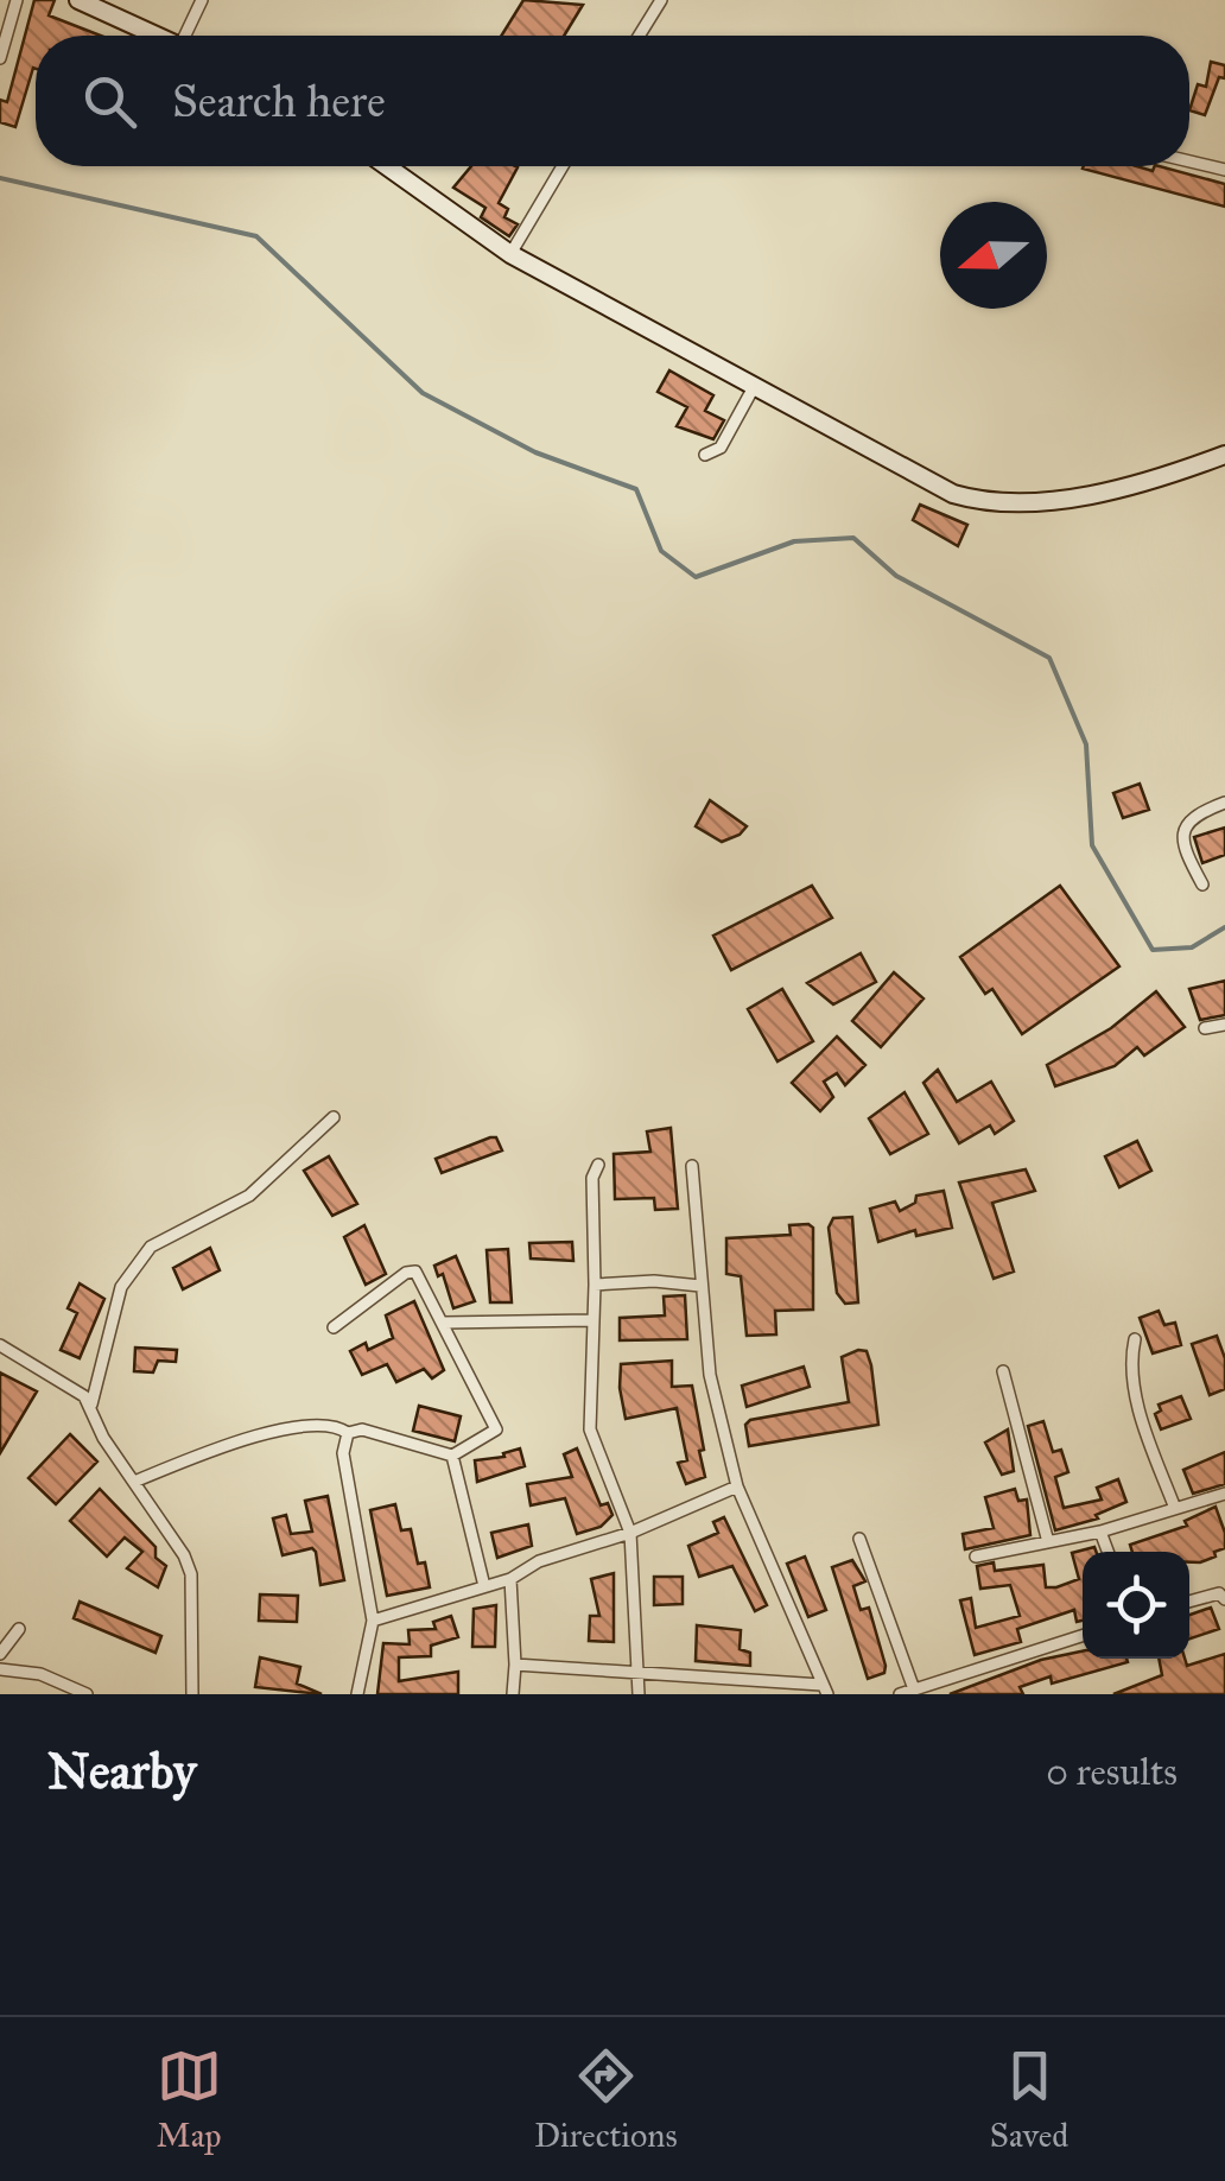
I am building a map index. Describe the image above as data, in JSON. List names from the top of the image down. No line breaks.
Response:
{"north":"left","page":{"search":"Search here","heading":["Nearby","0 results"],"nav":["Map","Directions","Saved"]}}
